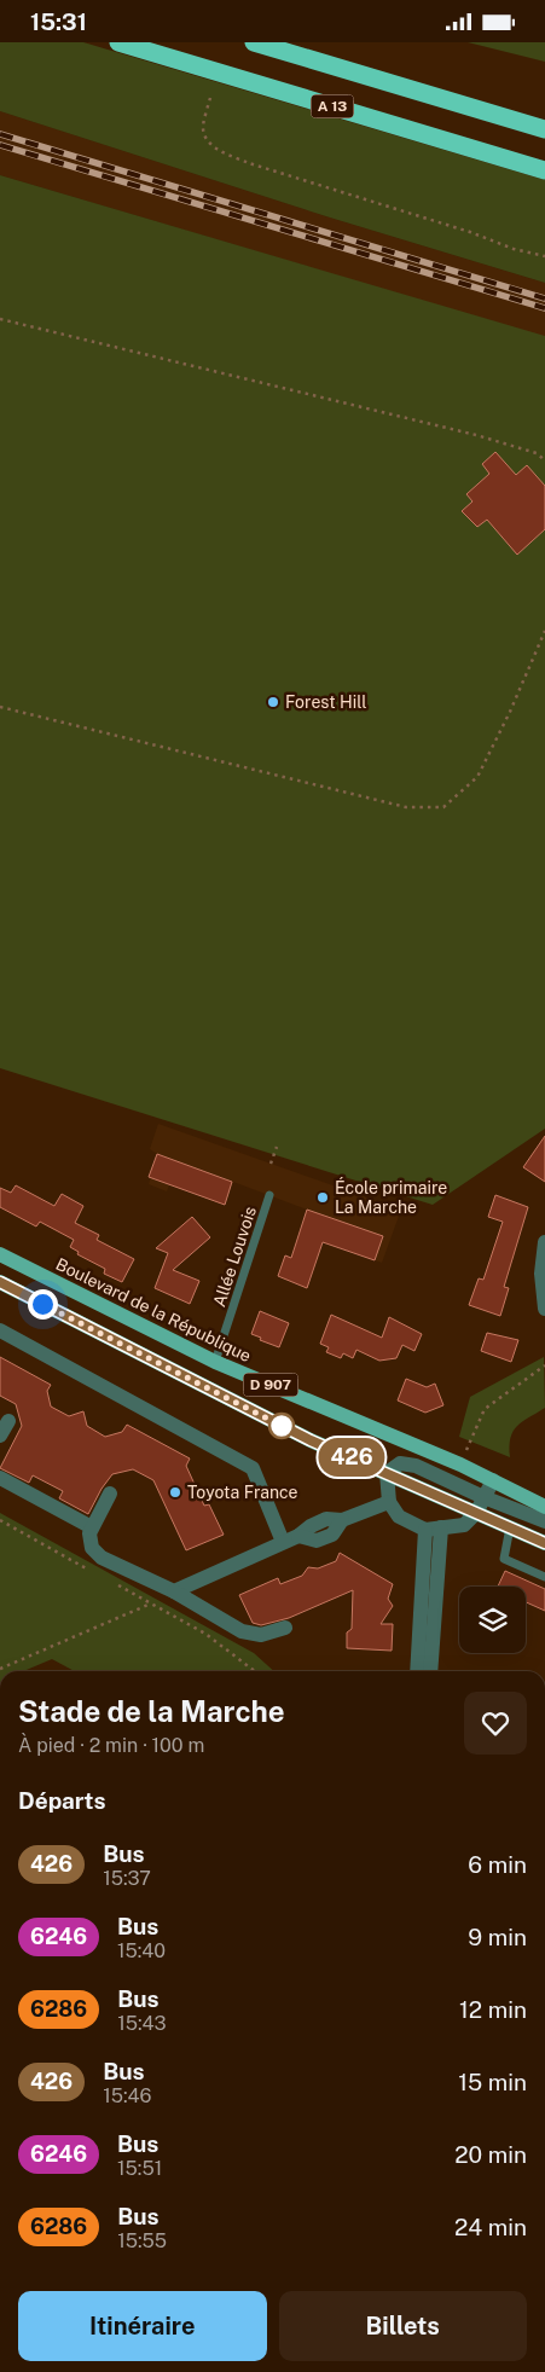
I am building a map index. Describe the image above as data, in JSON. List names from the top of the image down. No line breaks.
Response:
{"streets":{"highway":["A 13"],"main road":["Boulevard de la République","D 907"],"lane":["Allée Louvois"]},"crossings":[["Allée Louvois","Boulevard de la République"]],"places":["Forest Hill","École primaire La Marche","Toyota France"],"lines":["bus line 426"],"page":{"status":"15:31","on_map":"426","heading":[["Stade de la Marche","À pied · 2 min · 100 m"],"Départs"],"list":[{"mark":"426","name":"Bus","note":"15:37","value":"6 min"},{"mark":"6246","name":"Bus","note":"15:40","value":"9 min"},{"mark":"6286","name":"Bus","note":"15:43","value":"12 min"},{"mark":"426","name":"Bus","note":"15:46","value":"15 min"},{"mark":"6246","name":"Bus","note":"15:51","value":"20 min"},{"mark":"6286","name":"Bus","note":"15:55","value":"24 min"}],"buttons":["Itinéraire","Billets"]}}
